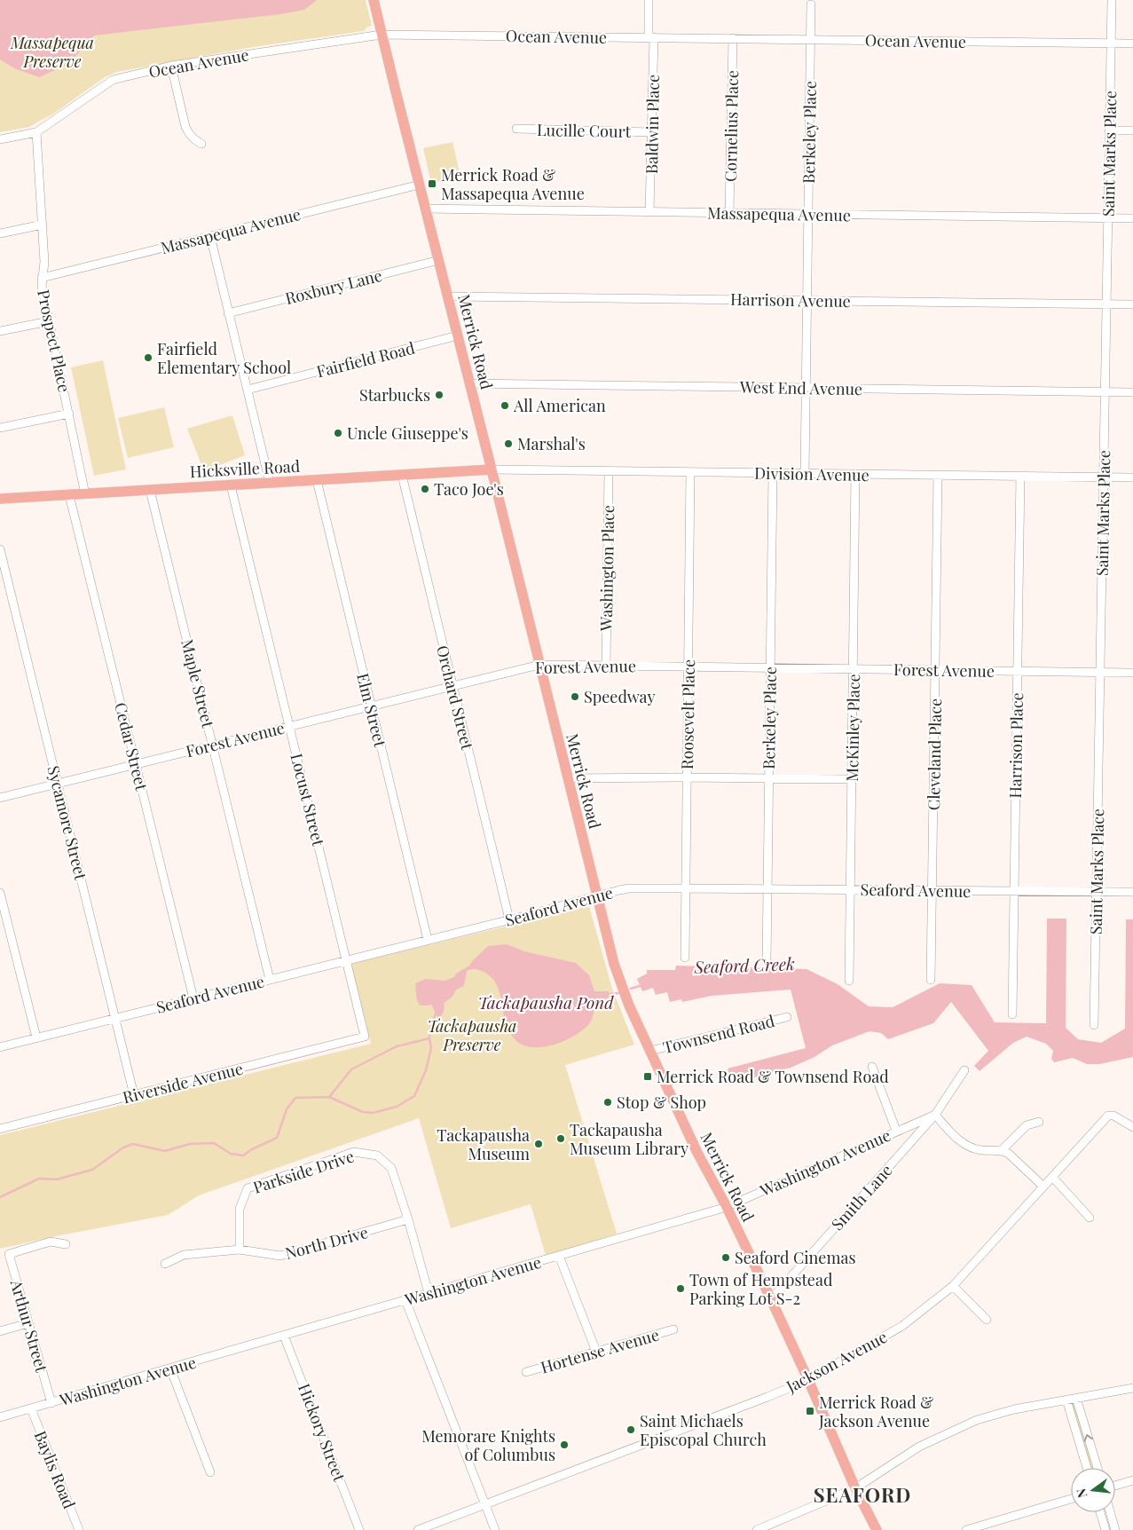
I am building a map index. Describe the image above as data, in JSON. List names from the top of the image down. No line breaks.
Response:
{"streets":{"main road":["Merrick Road","Hicksville Road"],"street":["Ocean Avenue","Baldwin Place","Cornelius Place","Lucille Court","Berkeley Place","Saint Marks Place","Massapequa Avenue","Roxbury Lane","Harrison Avenue","Prospect Place","Fairfield Road","West End Avenue","Division Avenue","Washington Place","Forest Avenue","Maple Street","Orchard Street","Elm Street","Roosevelt Place","McKinley Place","Harrison Place","Cedar Street","Cleveland Place","Locust Street","Sycamore Street","Seaford Avenue","Townsend Road","Riverside Avenue","Washington Avenue","Parkside Drive","Smith Lane","North Drive","Arthur Street","Hortense Avenue","Jackson Avenue","Hickory Street","Baylis Road"]},"crossings":[["Ocean Avenue","Baldwin Place"],["Ocean Avenue","Cornelius Place"],["Ocean Avenue","Berkeley Place"],["Ocean Avenue","Saint Marks Place"],["Ocean Avenue","Prospect Place"],["Ocean Avenue","Merrick Road"],["Baldwin Place","Lucille Court"],["Baldwin Place","Massapequa Avenue"],["Cornelius Place","Massapequa Avenue"],["Berkeley Place","Massapequa Avenue"],["Berkeley Place","Harrison Avenue"],["Berkeley Place","West End Avenue"],["Berkeley Place","Division Avenue"],["Berkeley Place","Forest Avenue"],["Berkeley Place","Seaford Avenue"],["Saint Marks Place","Massapequa Avenue"],["Saint Marks Place","Harrison Avenue"],["Saint Marks Place","West End Avenue"],["Saint Marks Place","Division Avenue"],["Saint Marks Place","Forest Avenue"],["Saint Marks Place","Seaford Avenue"],["Massapequa Avenue","Prospect Place"],["Massapequa Avenue","Merrick Road"],["Roxbury Lane","Merrick Road"],["Harrison Avenue","Merrick Road"],["Prospect Place","Hicksville Road"],["Merrick Road","Fairfield Road"],["Merrick Road","West End Avenue"],["Merrick Road","Hicksville Road"],["Merrick Road","Division Avenue"],["Merrick Road","Forest Avenue"],["Merrick Road","Seaford Avenue"],["Merrick Road","Townsend Road"],["Merrick Road","Washington Avenue"],["Merrick Road","Smith Lane"],["Merrick Road","Jackson Avenue"],["Hicksville Road","Division Avenue"],["Hicksville Road","Maple Street"],["Hicksville Road","Orchard Street"],["Hicksville Road","Elm Street"],["Hicksville Road","Cedar Street"],["Hicksville Road","Locust Street"],["Division Avenue","Washington Place"],["Division Avenue","Roosevelt Place"],["Division Avenue","McKinley Place"],["Division Avenue","Harrison Place"],["Division Avenue","Cleveland Place"],["Washington Place","Forest Avenue"],["Forest Avenue","Maple Street"],["Forest Avenue","Orchard Street"],["Forest Avenue","Elm Street"],["Forest Avenue","Roosevelt Place"],["Forest Avenue","McKinley Place"],["Forest Avenue","Harrison Place"],["Forest Avenue","Cedar Street"],["Forest Avenue","Cleveland Place"],["Forest Avenue","Locust Street"],["Forest Avenue","Sycamore Street"],["Maple Street","Seaford Avenue"],["Orchard Street","Seaford Avenue"],["Elm Street","Seaford Avenue"],["Roosevelt Place","Seaford Avenue"],["McKinley Place","Seaford Avenue"],["Harrison Place","Seaford Avenue"],["Cedar Street","Seaford Avenue"],["Cleveland Place","Seaford Avenue"],["Locust Street","Seaford Avenue"],["Locust Street","Riverside Avenue"],["Sycamore Street","Seaford Avenue"],["Sycamore Street","Riverside Avenue"],["Washington Avenue","Parkside Drive"],["Washington Avenue","Smith Lane"],["Washington Avenue","Arthur Street"],["Washington Avenue","Hickory Street"],["Washington Avenue","Baylis Road"],["Parkside Drive","North Drive"]],"districts":["SEAFORD"],"water":["Seaford Creek","Tackapausha Pond"],"parks":["Massapequa Preserve","Tackapausha Preserve"],"places":{"transit":["Merrick Road & Massapequa Avenue","Merrick Road & Townsend Road","Merrick Road & Jackson Avenue"],"other":["Fairfield Elementary School","Starbucks","All American","Uncle Giuseppe's","Marshal's","Taco Joe's","Speedway","Stop & Shop","Tackapausha Museum Library","Tackapausha Museum","Seaford Cinemas","Town of Hempstead Parking Lot S-2","Saint Michaels Episcopal Church","Memorare Knights of Columbus"]},"north":"left"}
